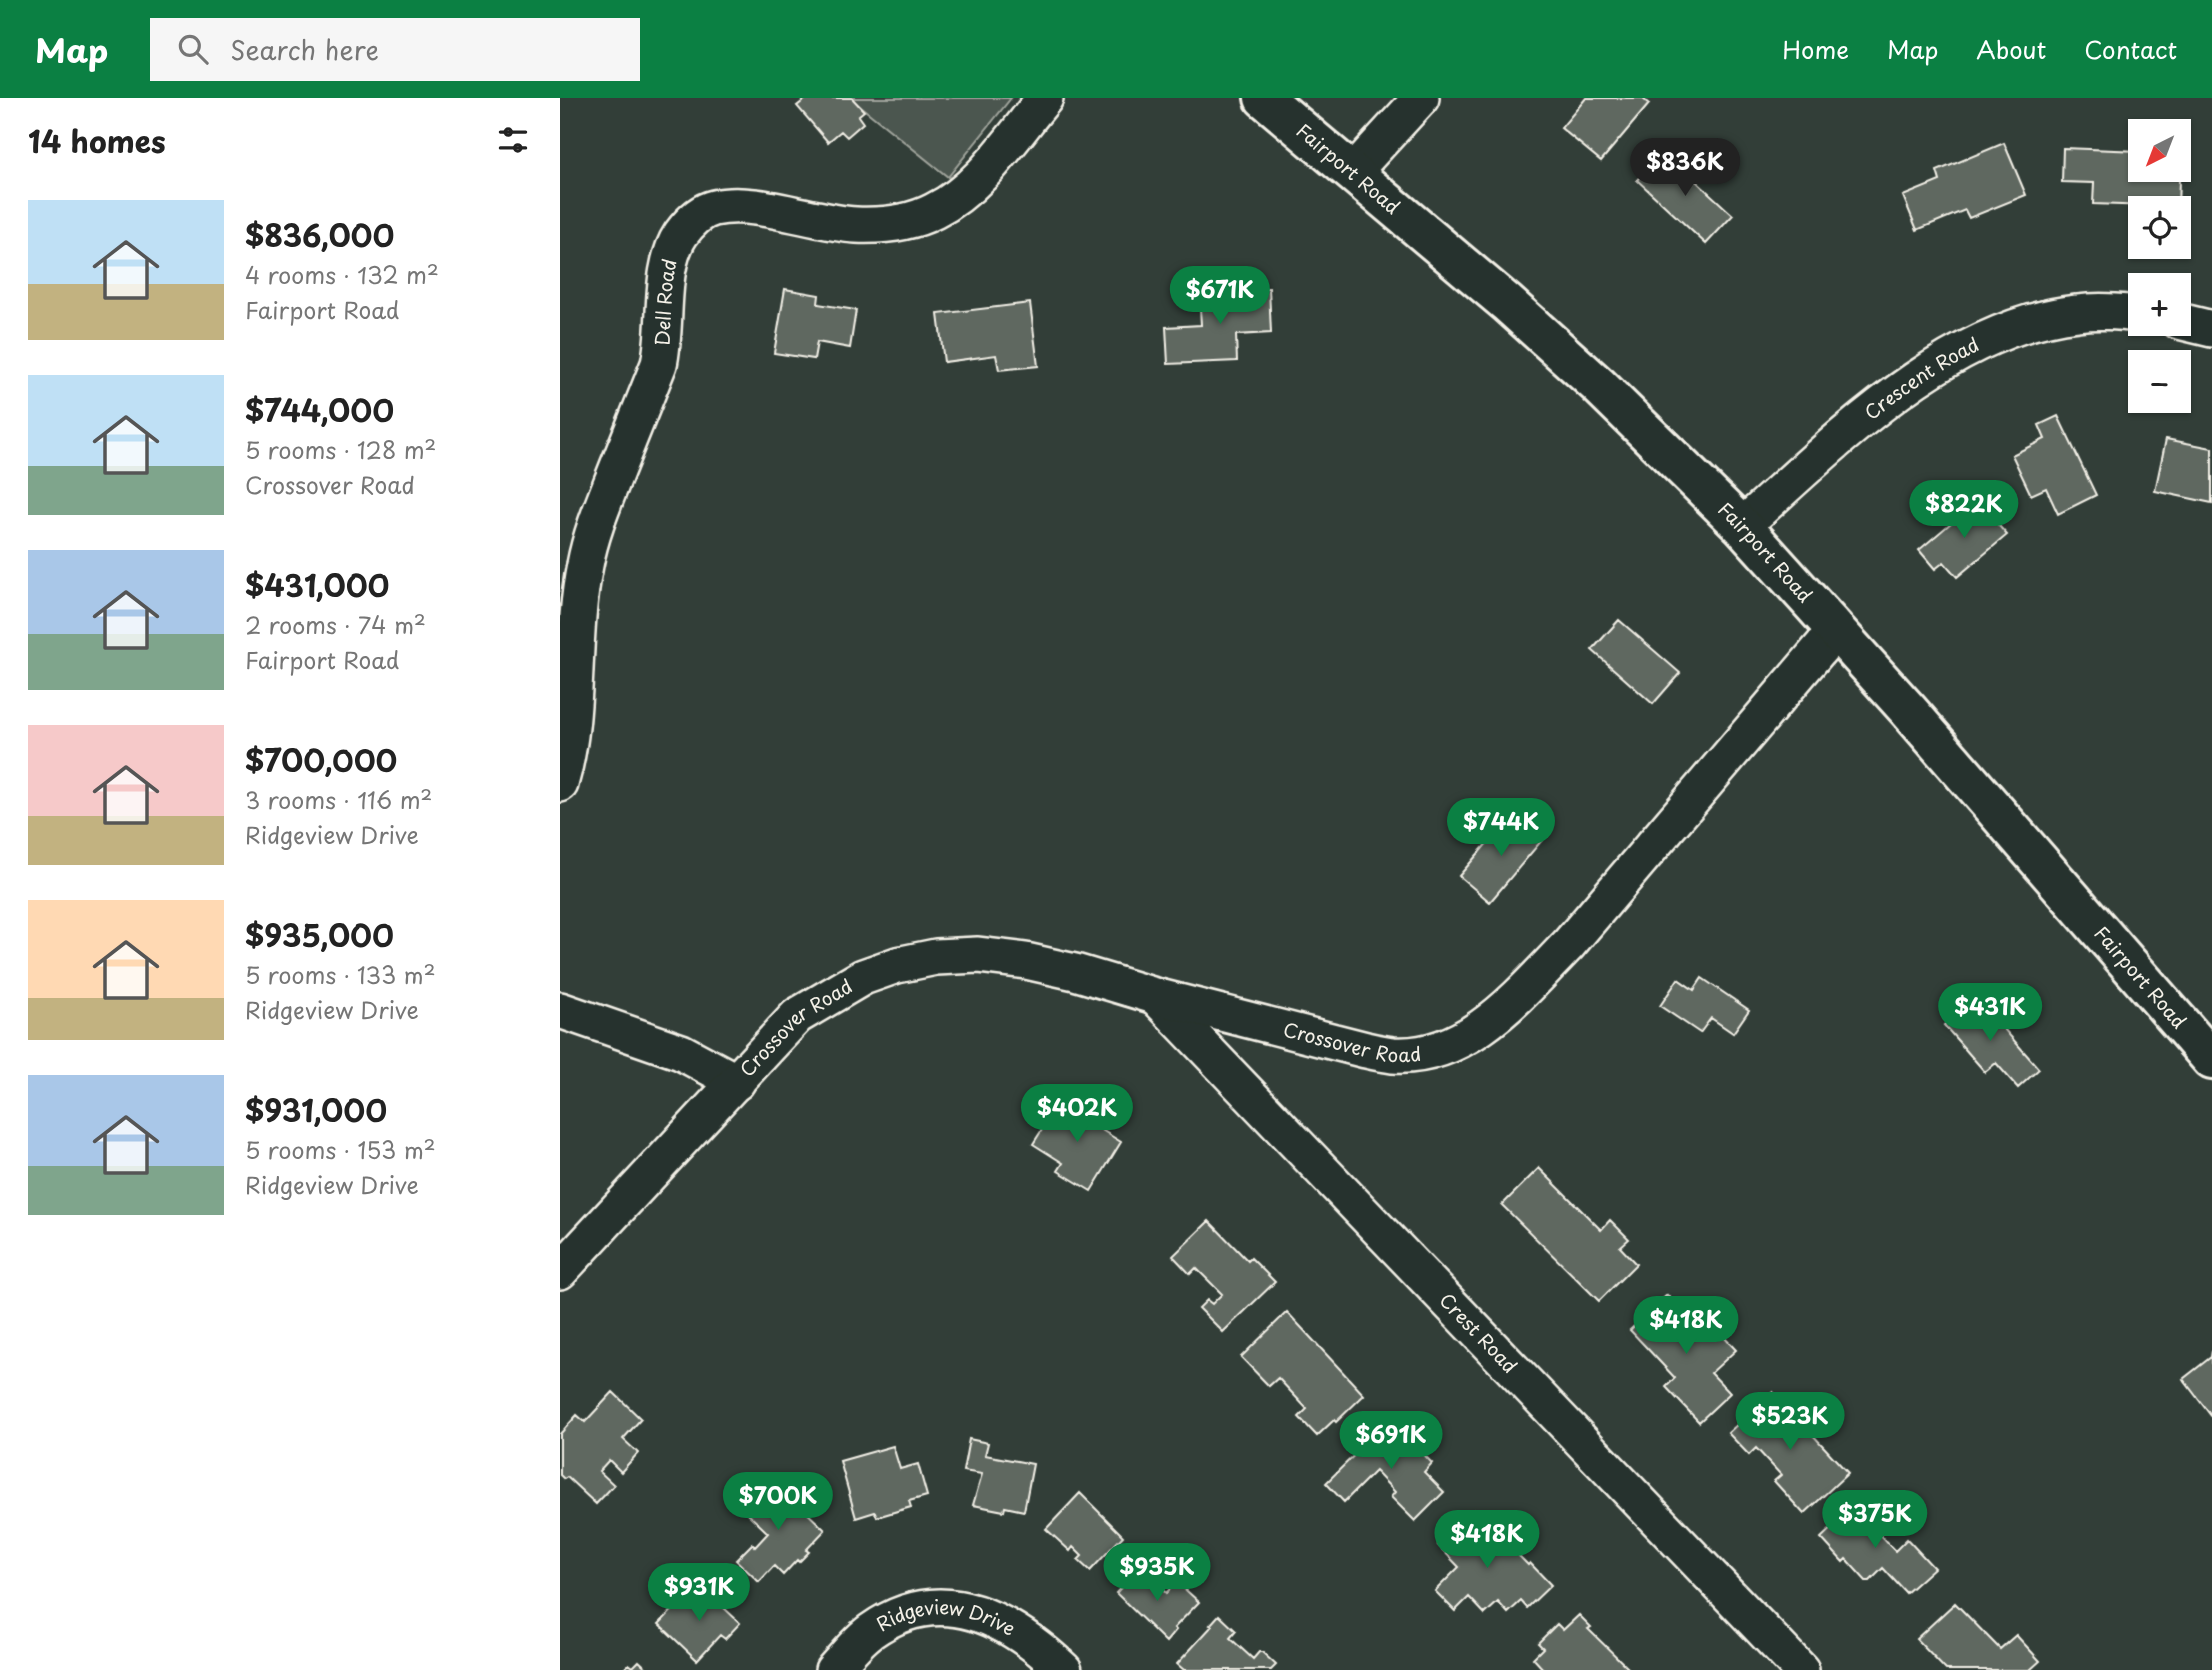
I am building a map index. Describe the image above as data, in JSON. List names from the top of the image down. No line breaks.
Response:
{"streets":{"main road":["Fairport Road"],"street":["Dell Road","Crescent Road","Crossover Road","Crest Road","Ridgeview Drive"]},"crossings":[["Fairport Road","Crescent Road"],["Fairport Road","Crossover Road"],["Crossover Road","Crest Road"]],"north":"bottom left","page":{"header":"Map","search":"Search here","nav":["Home","Map","About","Contact"],"heading":"14 homes","map_buttons":["+","−"],"price":["$836K","$671K","$822K","$744K","$431K","$402K","$418K","$523K","$691K","$700K","$375K","$418K","$935K","$931K"],"list":[{"name":"$836,000","note":"4 rooms · 132 m² · Fairport Road"},{"name":"$744,000","note":"5 rooms · 128 m² · Crossover Road"},{"name":"$431,000","note":"2 rooms · 74 m² · Fairport Road"},{"name":"$700,000","note":"3 rooms · 116 m² · Ridgeview Drive"},{"name":"$935,000","note":"5 rooms · 133 m² · Ridgeview Drive"},{"name":"$931,000","note":"5 rooms · 153 m² · Ridgeview Drive"}]}}
